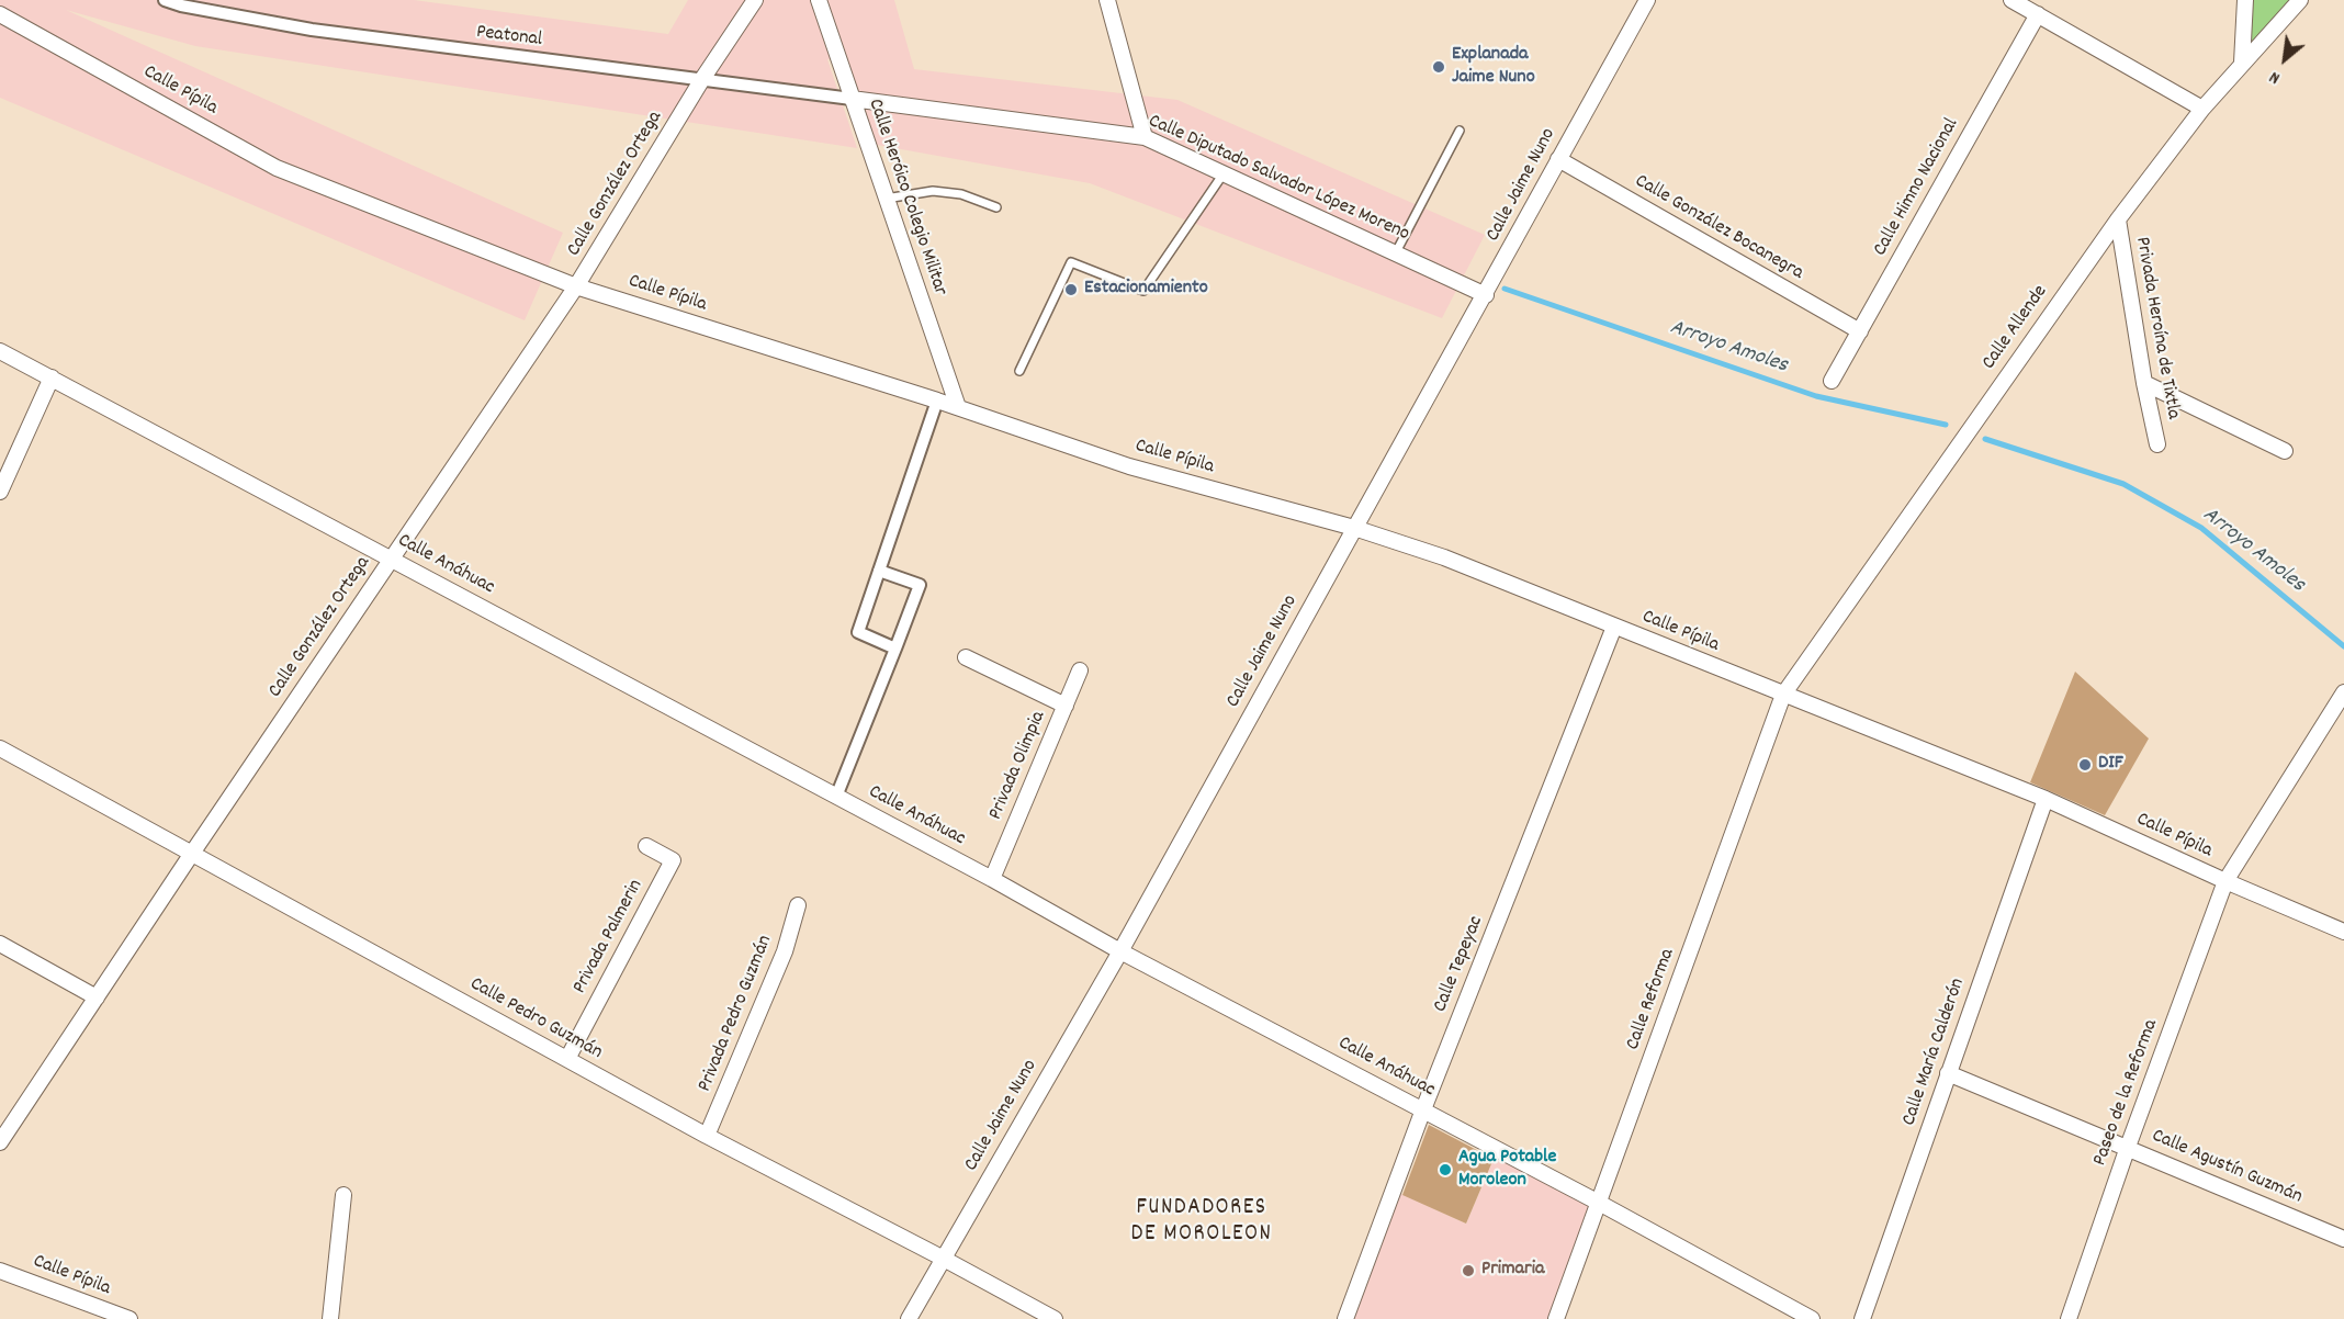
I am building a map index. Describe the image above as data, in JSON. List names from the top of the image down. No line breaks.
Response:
{"streets":{"street":["Peatonal","Calle Pípila","Calle Diputado Salvador López Moreno","Calle González Ortega","Calle Jaime Nuno","Calle Himno Nacional","Calle Heróico Colegio Militar","Calle González Bocanegra","Calle Allende","Privada Heroína de Tixtla","Calle Anáhuac","Privada Olimpia","Privada Palmerin","Calle Tepeyac","Calle Reforma","Privada Pedro Guzmán","Calle Pedro Guzmán","Calle María Calderón","Paseo de la Reforma","Calle Agustín Guzmán"]},"crossings":[["Peatonal","Calle Diputado Salvador López Moreno"],["Peatonal","Calle González Ortega"],["Peatonal","Calle Heróico Colegio Militar"],["Calle Pípila","Calle González Ortega"],["Calle Pípila","Calle Jaime Nuno"],["Calle Pípila","Calle Heróico Colegio Militar"],["Calle Pípila","Calle Allende"],["Calle Pípila","Calle Tepeyac"],["Calle Pípila","Calle Reforma"],["Calle Pípila","Calle María Calderón"],["Calle Pípila","Paseo de la Reforma"],["Calle Diputado Salvador López Moreno","Calle Jaime Nuno"],["Calle Diputado Salvador López Moreno","Calle Heróico Colegio Militar"],["Calle González Ortega","Calle Anáhuac"],["Calle González Ortega","Calle Pedro Guzmán"],["Calle Jaime Nuno","Calle González Bocanegra"],["Calle Jaime Nuno","Calle Anáhuac"],["Calle Jaime Nuno","Calle Pedro Guzmán"],["Calle Himno Nacional","Calle González Bocanegra"],["Calle Allende","Privada Heroína de Tixtla"],["Calle Allende","Calle Reforma"],["Calle Anáhuac","Privada Olimpia"],["Calle Anáhuac","Calle Tepeyac"],["Calle Anáhuac","Calle Reforma"],["Privada Palmerin","Calle Pedro Guzmán"],["Privada Pedro Guzmán","Calle Pedro Guzmán"],["Calle María Calderón","Calle Agustín Guzmán"],["Paseo de la Reforma","Calle Agustín Guzmán"]],"districts":["FUNDADORES DE MOROLEON"],"water":["Arroyo Amoles"],"places":["Explanada Jaime Nuno","Estacionamiento","DIF","Agua Potable Moroleon","Primaria"],"north":"bottom left"}
